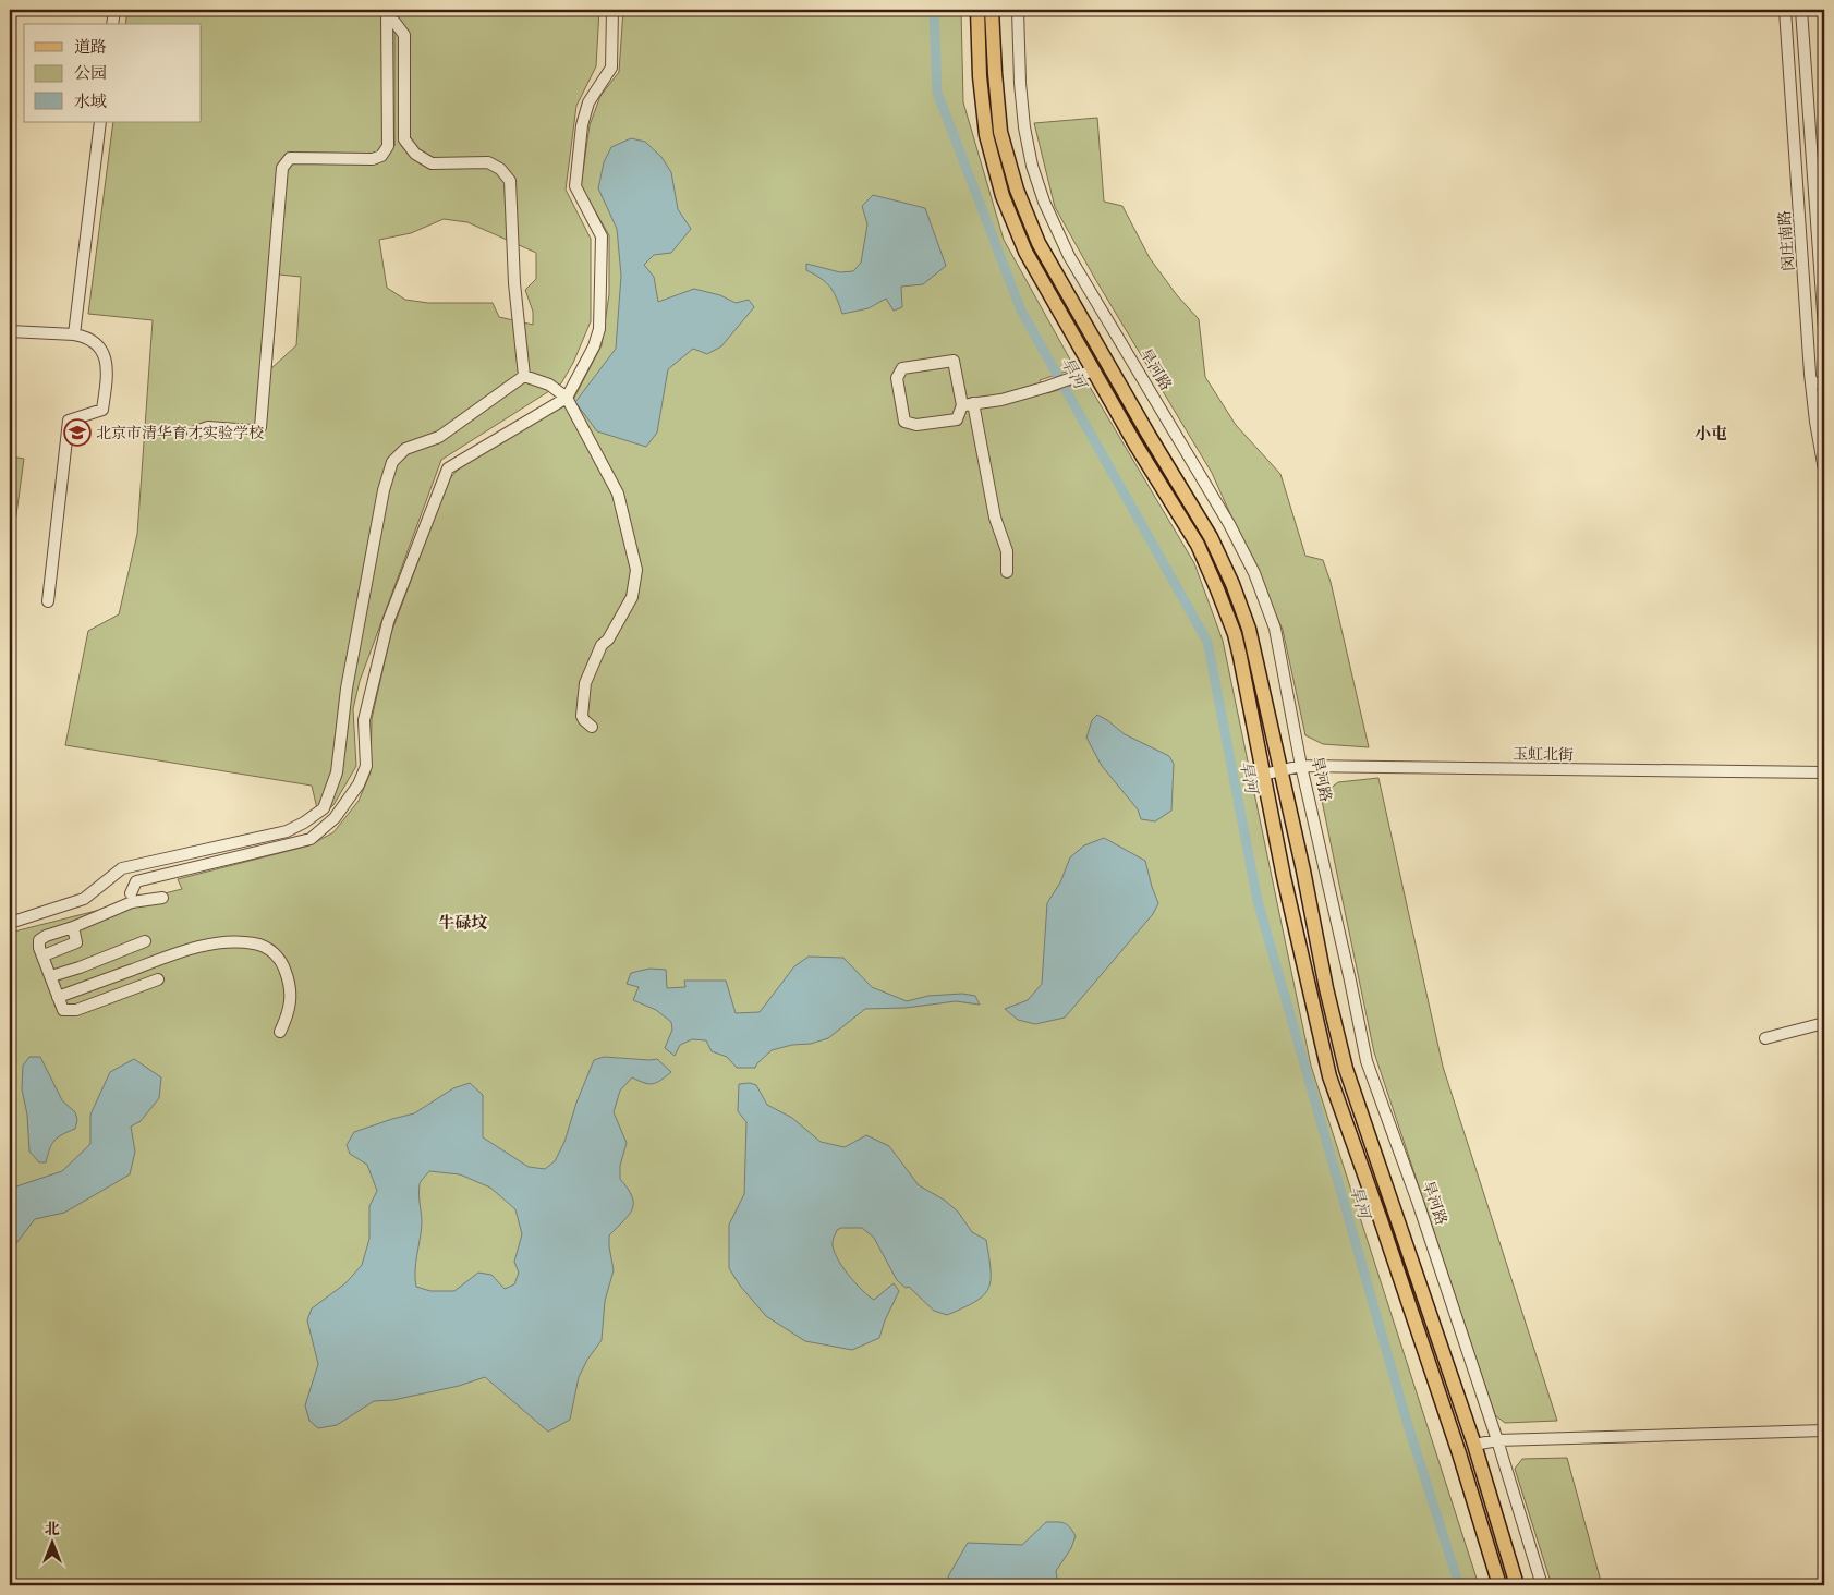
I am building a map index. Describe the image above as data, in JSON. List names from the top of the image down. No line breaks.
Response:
{"streets":{"street":["闵庄南路","旱河路","玉虹北街"]},"crossings":[["旱河路","玉虹北街"]],"districts":["小屯","牛碌坟"],"water":["旱河"],"places":{"school or university":["北京市清华育才实验学校"]},"legend":["道路","公园","水域"],"north":"top"}
